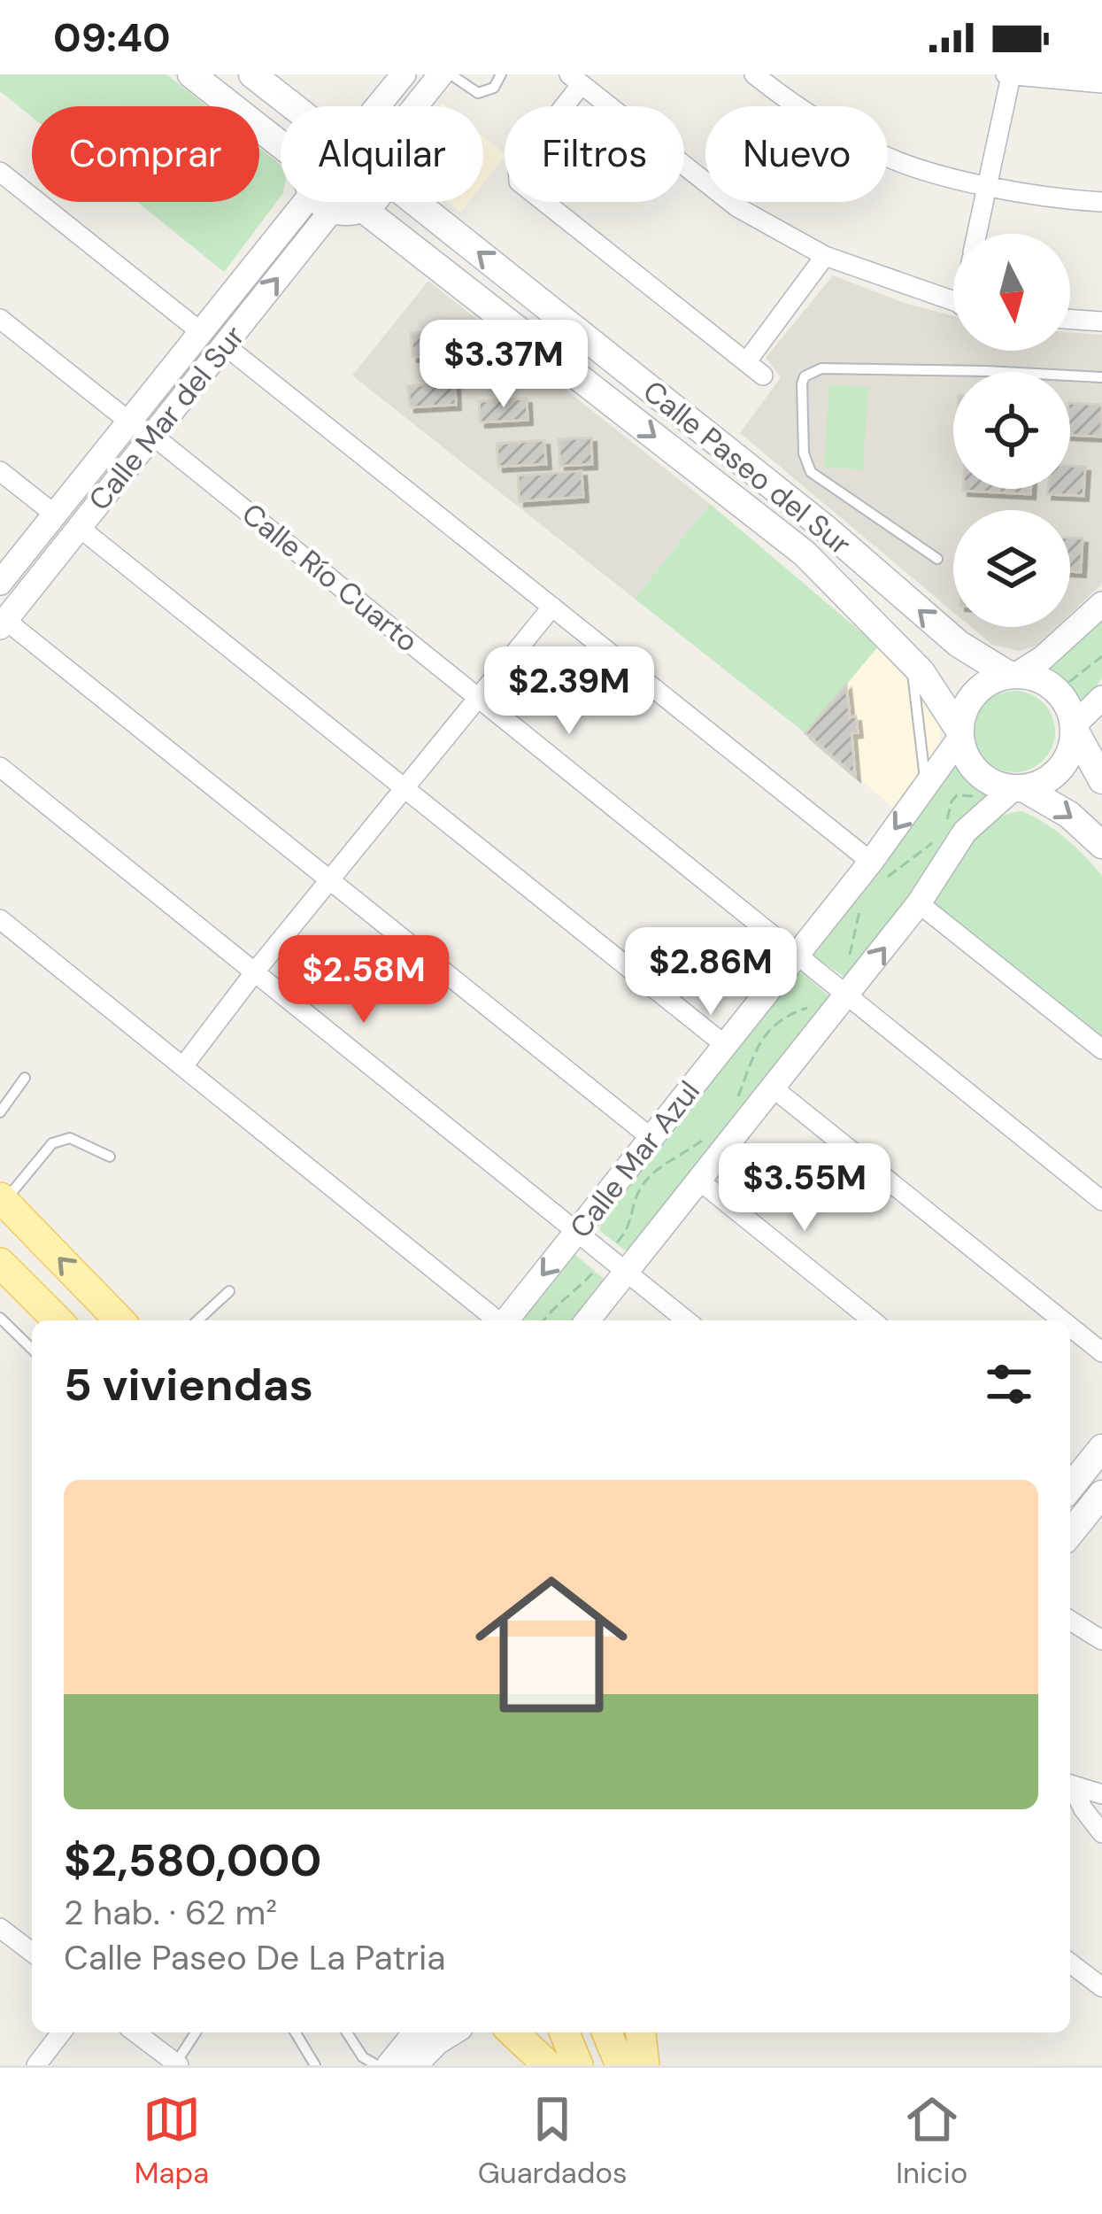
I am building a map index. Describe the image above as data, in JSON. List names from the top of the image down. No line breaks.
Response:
{"streets":{"main road":["Calle Paseo del Sur"],"street":["Calle Mar del Sur","Calle Río Cuarto","Calle Mar Azul"]},"crossings":[["Calle Mar del Sur","Calle Río Cuarto"],["Calle Paseo del Sur","Calle Mar Azul"],["Calle Río Cuarto","Calle Mar Azul"]],"north":"bottom","page":{"status":"09:40","chip":["Comprar","Alquilar","Filtros","Nuevo"],"price":["$3.37M","$2.39M","$2.86M","$2.58M","$3.55M"],"heading":"5 viviendas","list":[{"name":"$2,580,000","note":"2 hab. · 62 m² · Calle Paseo De La Patria"}],"tabs":["Mapa","Guardados","Inicio"]}}
